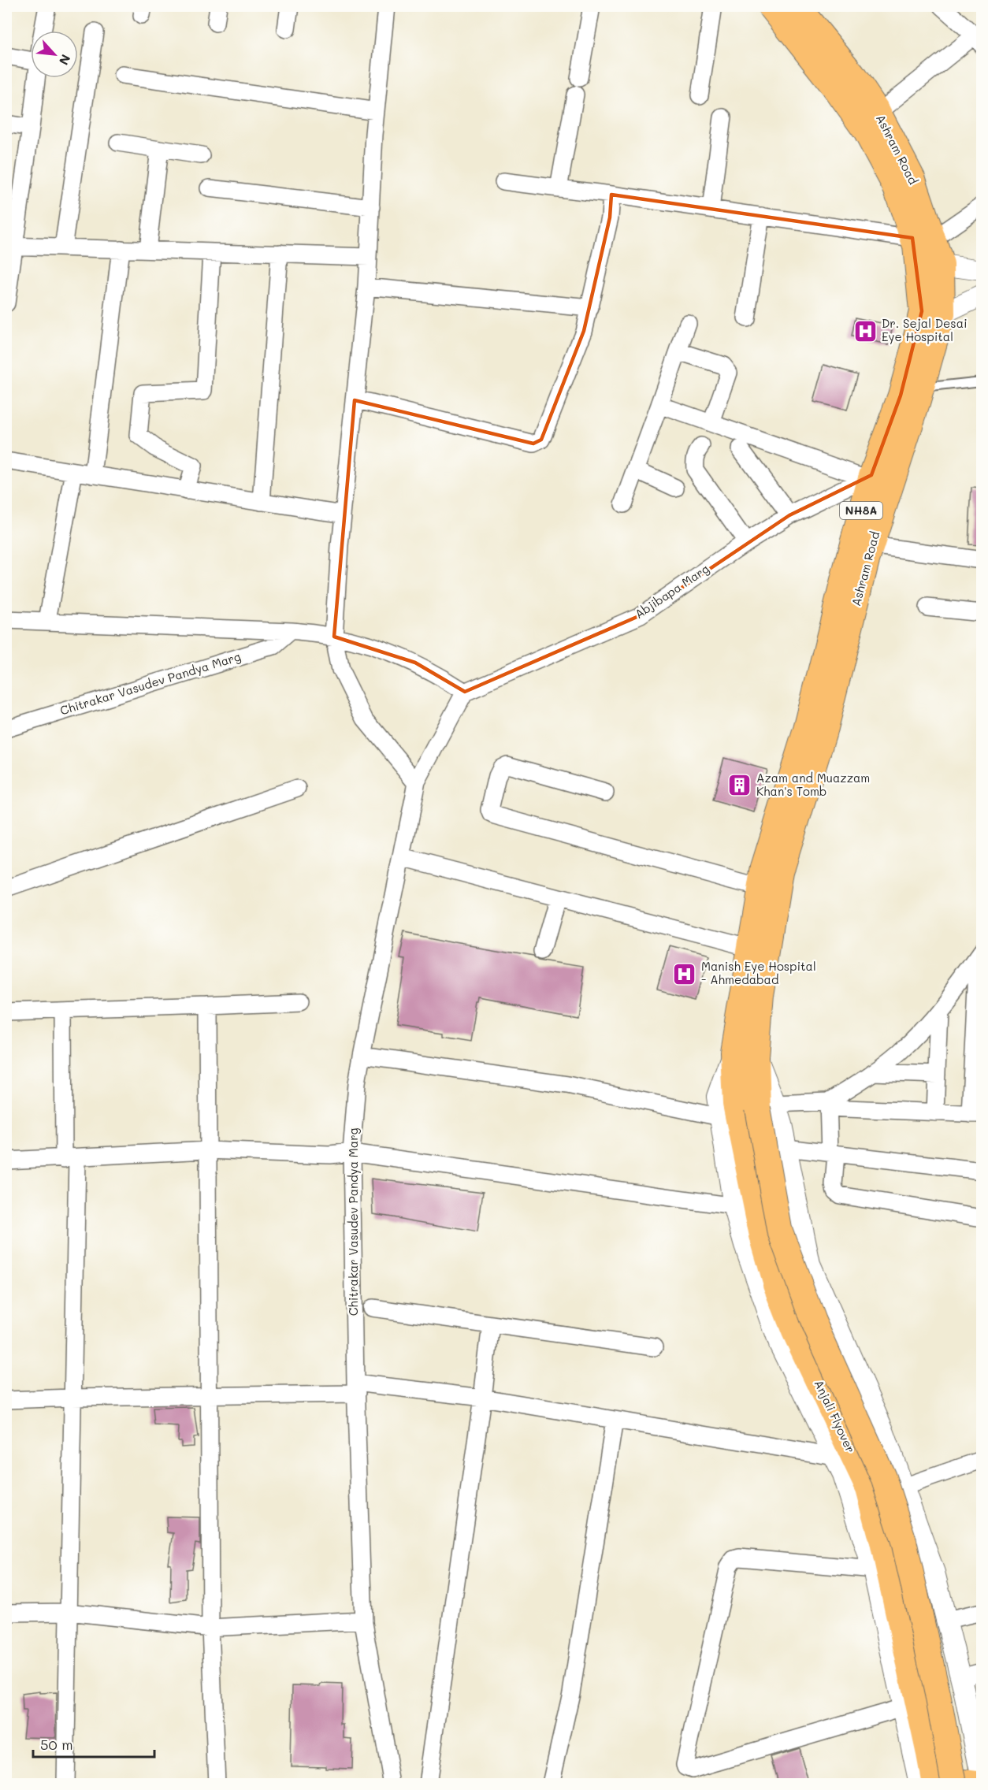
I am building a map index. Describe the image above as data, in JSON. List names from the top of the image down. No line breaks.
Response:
{"streets":{"main road":["Ashram Road","NH8A","Anjali Flyover"],"street":["Abjibapa Marg","Chitrakar Vasudev Pandya Marg"]},"crossings":[["Ashram Road","Abjibapa Marg"],["Ashram Road","Anjali Flyover"],["Abjibapa Marg","Chitrakar Vasudev Pandya Marg"]],"places":{"hospital":["Dr. Sejal Desai Eye Hospital","Manish Eye Hospital - Ahmedabad"],"building":["Azam and Muazzam Khan's Tomb"]},"scale_bar":"50 m","north":"bottom right"}
